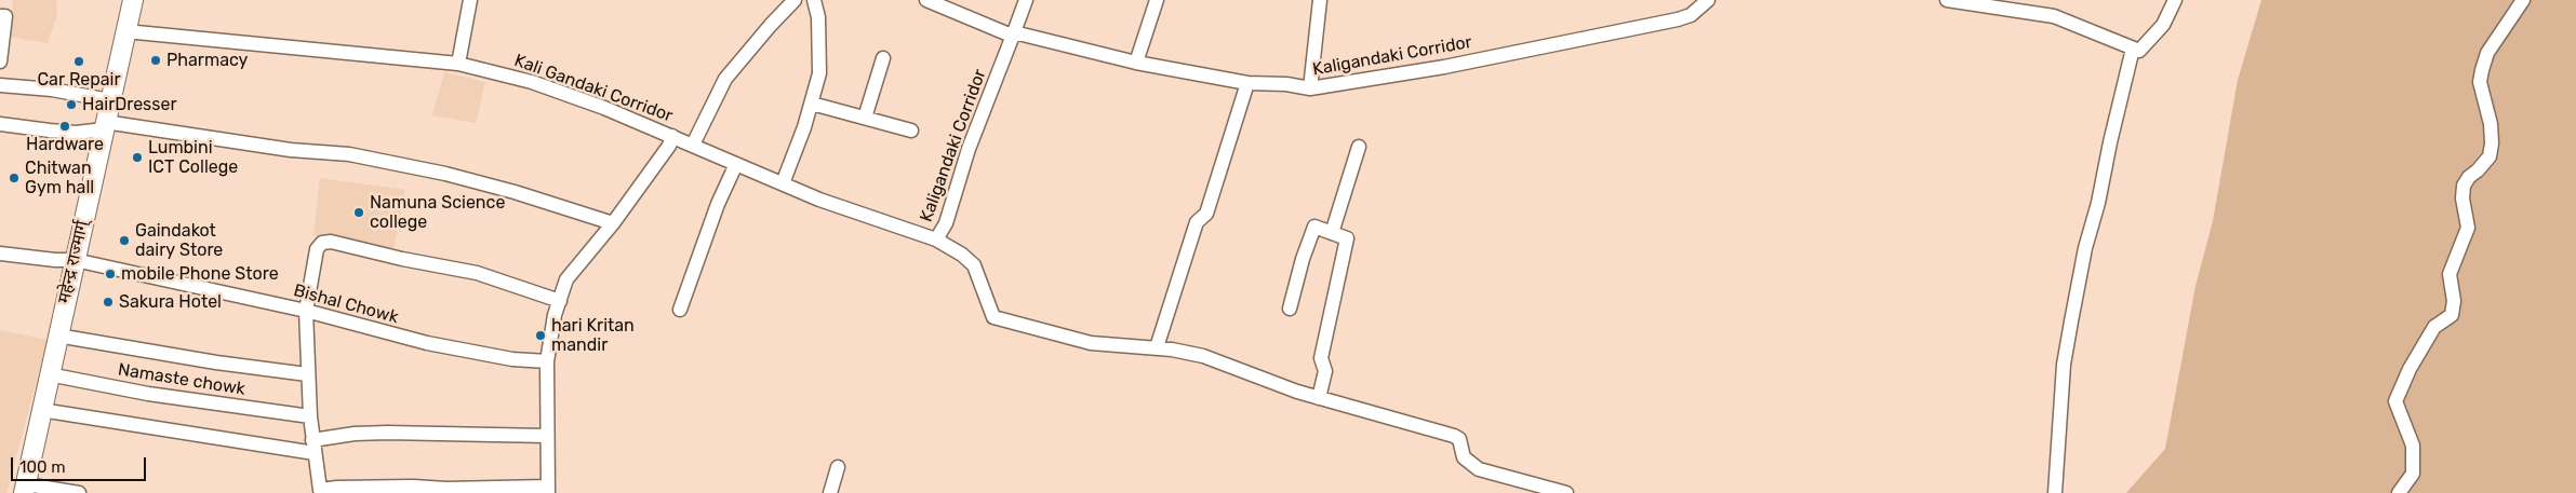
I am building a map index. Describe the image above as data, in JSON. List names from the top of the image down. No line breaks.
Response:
{"streets":{"highway":["महेन्द्र राज्मार्ग्"],"street":["Kaligandaki Corridor","Kali Gandaki Corridor","Bishal Chowk","Namaste chowk"]},"crossings":[["Kaligandaki Corridor","Kali Gandaki Corridor"],["Kali Gandaki Corridor","महेन्द्र राज्मार्ग्"],["महेन्द्र राज्मार्ग्","Bishal Chowk"],["महेन्द्र राज्मार्ग्","Namaste chowk"]],"places":["Pharmacy","Car Repair","HairDresser","Hardware","Lumbini ICT College","Chitwan Gym hall","Namuna Science college","Gaindakot dairy Store","mobile Phone Store","Sakura Hotel","hari Kritan mandir"],"scale_bar":"100 m"}
